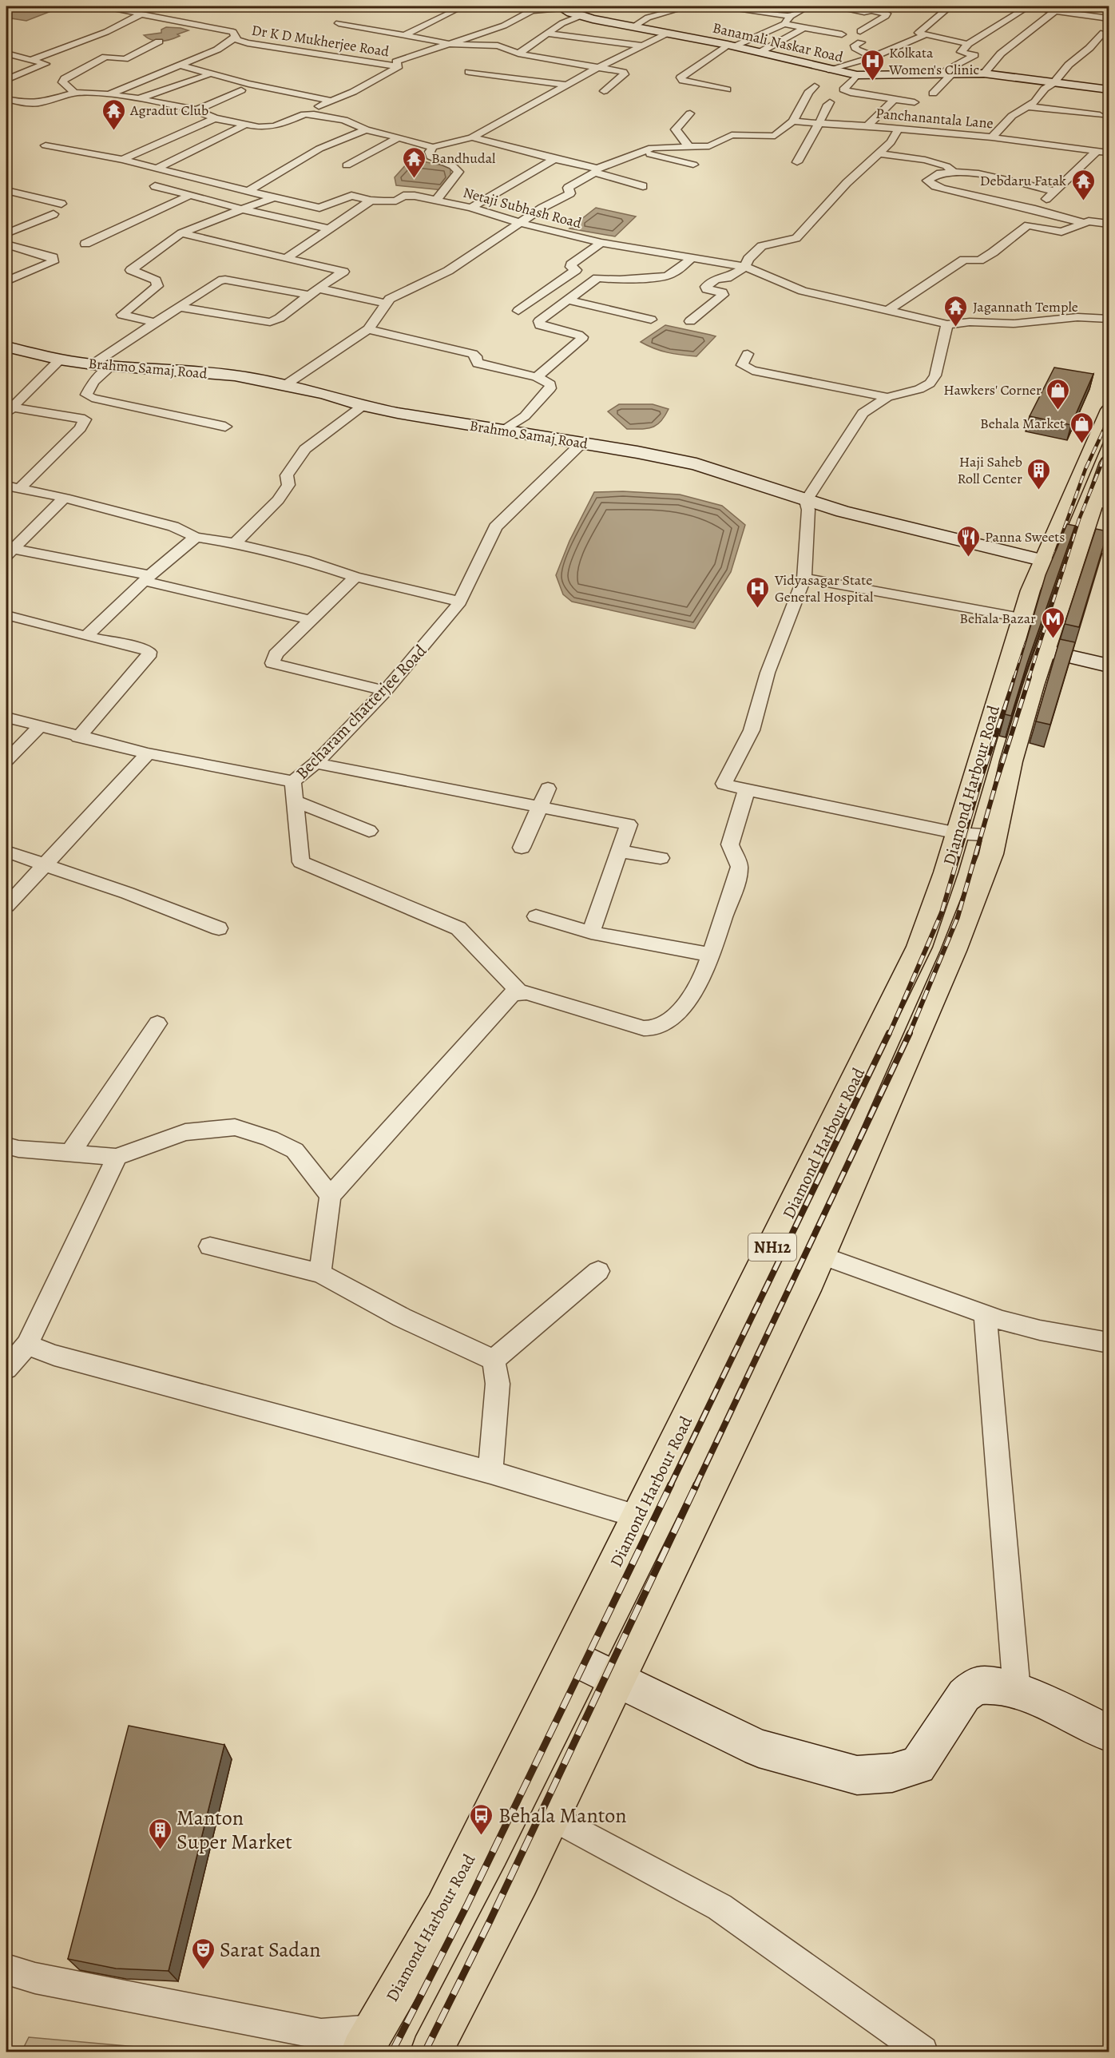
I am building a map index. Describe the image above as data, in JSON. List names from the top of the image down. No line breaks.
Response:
{"streets":{"highway":["Diamond Harbour Road","NH12"],"street":["Dr K D Mukherjee Road","Banamali Naskar Road","Panchanantala Lane","Netaji Subhash Road","Brahmo Samaj Road","Becharam chatterjee Road"]},"crossings":[["Banamali Naskar Road","Panchanantala Lane"],["Brahmo Samaj Road","Becharam chatterjee Road"],["Brahmo Samaj Road","Diamond Harbour Road"]],"places":{"hospital":["Kolkata Women's Clinic","Vidyasagar State General Hospital"],"temple":["Agradut Club","Bandhudal","Debdaru Fatak","Jagannath Temple"],"shop":["Hawkers' Corner","Behala Market"],"building":["Haji Saheb Roll Center","Manton Super Market"],"restaurant":["Panna Sweets"],"metro station":["Behala Bazar"],"bus stop":["Behala Manton"],"theatre":["Sarat Sadan"]}}
